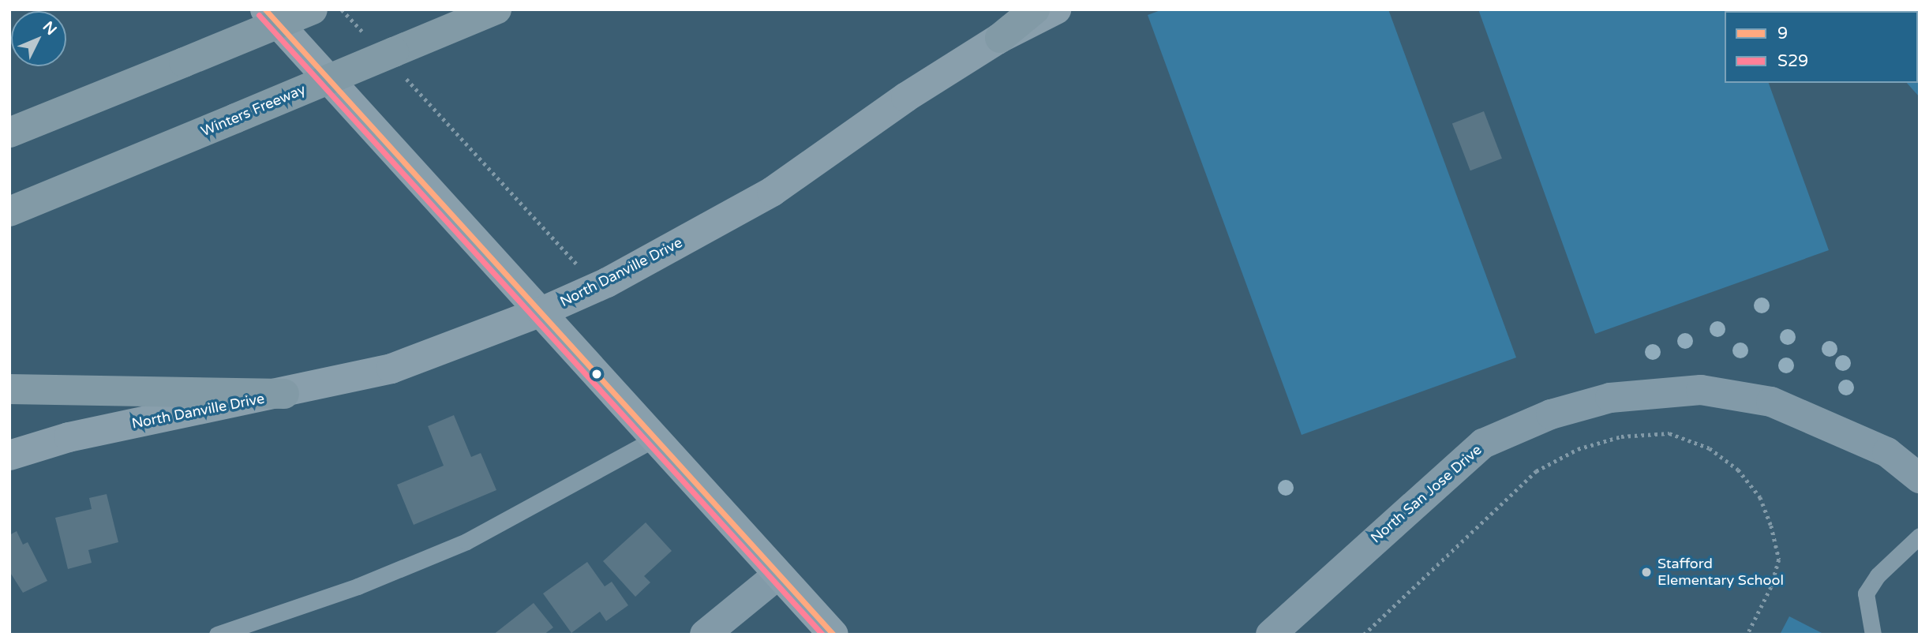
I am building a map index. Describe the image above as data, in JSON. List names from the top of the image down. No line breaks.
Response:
{"streets":{"highway":["Winters Freeway"],"main road":["North Danville Drive"],"street":["North San Jose Drive"]},"places":["Stafford Elementary School"],"lines":["transit line 9","transit line S29"],"legend":["9","S29"],"north":"top right"}
